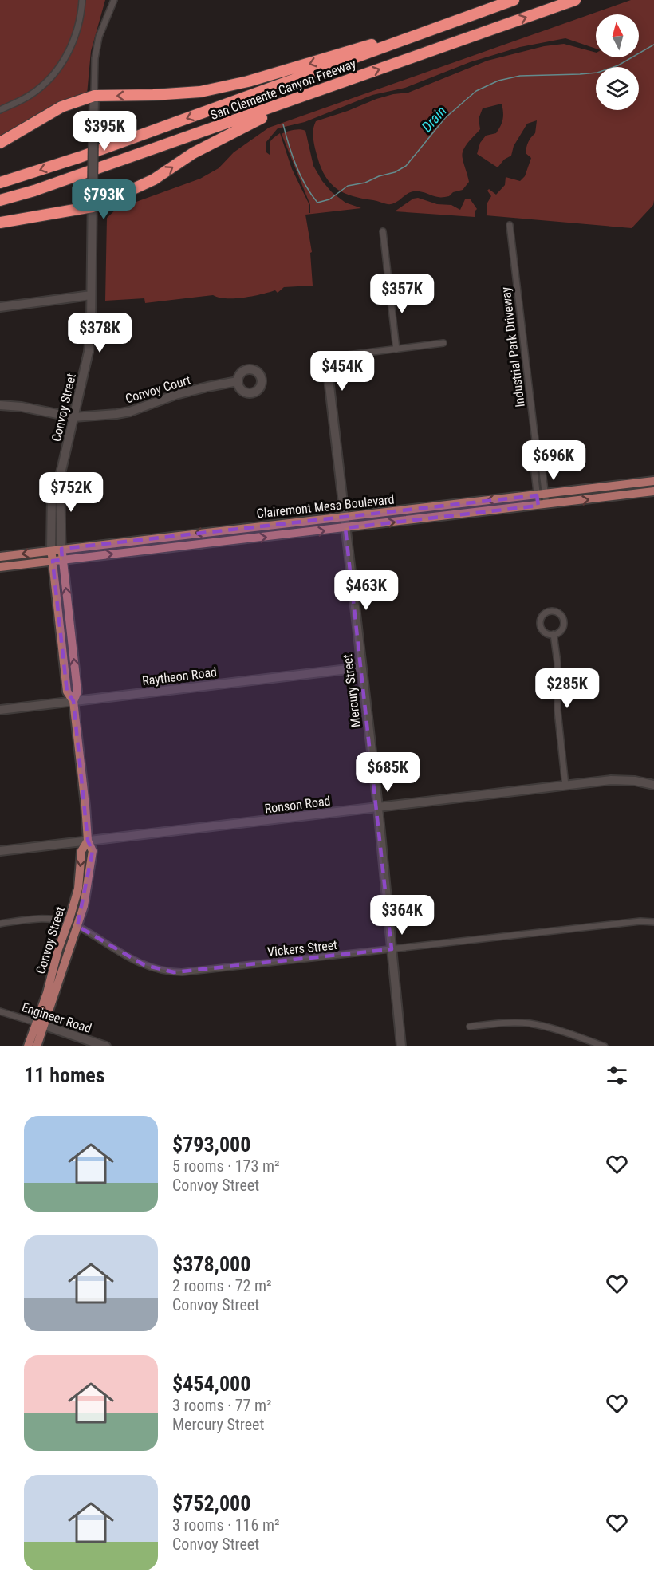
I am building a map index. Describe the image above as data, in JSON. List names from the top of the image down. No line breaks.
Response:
{"streets":{"highway":["San Clemente Canyon Freeway"],"main road":["Convoy Street","Clairemont Mesa Boulevard"],"street":["Industrial Park Driveway","Convoy Court","Raytheon Road","Mercury Street","Ronson Road","Vickers Street","Engineer Road"]},"crossings":[["Industrial Park Driveway","Clairemont Mesa Boulevard"],["Convoy Court","Convoy Street"],["Convoy Street","Clairemont Mesa Boulevard"],["Convoy Street","Raytheon Road"],["Convoy Street","Ronson Road"],["Convoy Street","Vickers Street"],["Convoy Street","Engineer Road"],["Clairemont Mesa Boulevard","Mercury Street"],["Raytheon Road","Mercury Street"],["Mercury Street","Ronson Road"],["Mercury Street","Vickers Street"]],"water":["Drain"],"north":"top","page":{"price":["$395K","$793K","$357K","$378K","$454K","$696K","$752K","$463K","$285K","$685K","$364K"],"heading":"11 homes","list":[{"name":"$793,000","note":"5 rooms · 173 m² · Convoy Street"},{"name":"$378,000","note":"2 rooms · 72 m² · Convoy Street"},{"name":"$454,000","note":"3 rooms · 77 m² · Mercury Street"},{"name":"$752,000","note":"3 rooms · 116 m² · Convoy Street"}]}}
